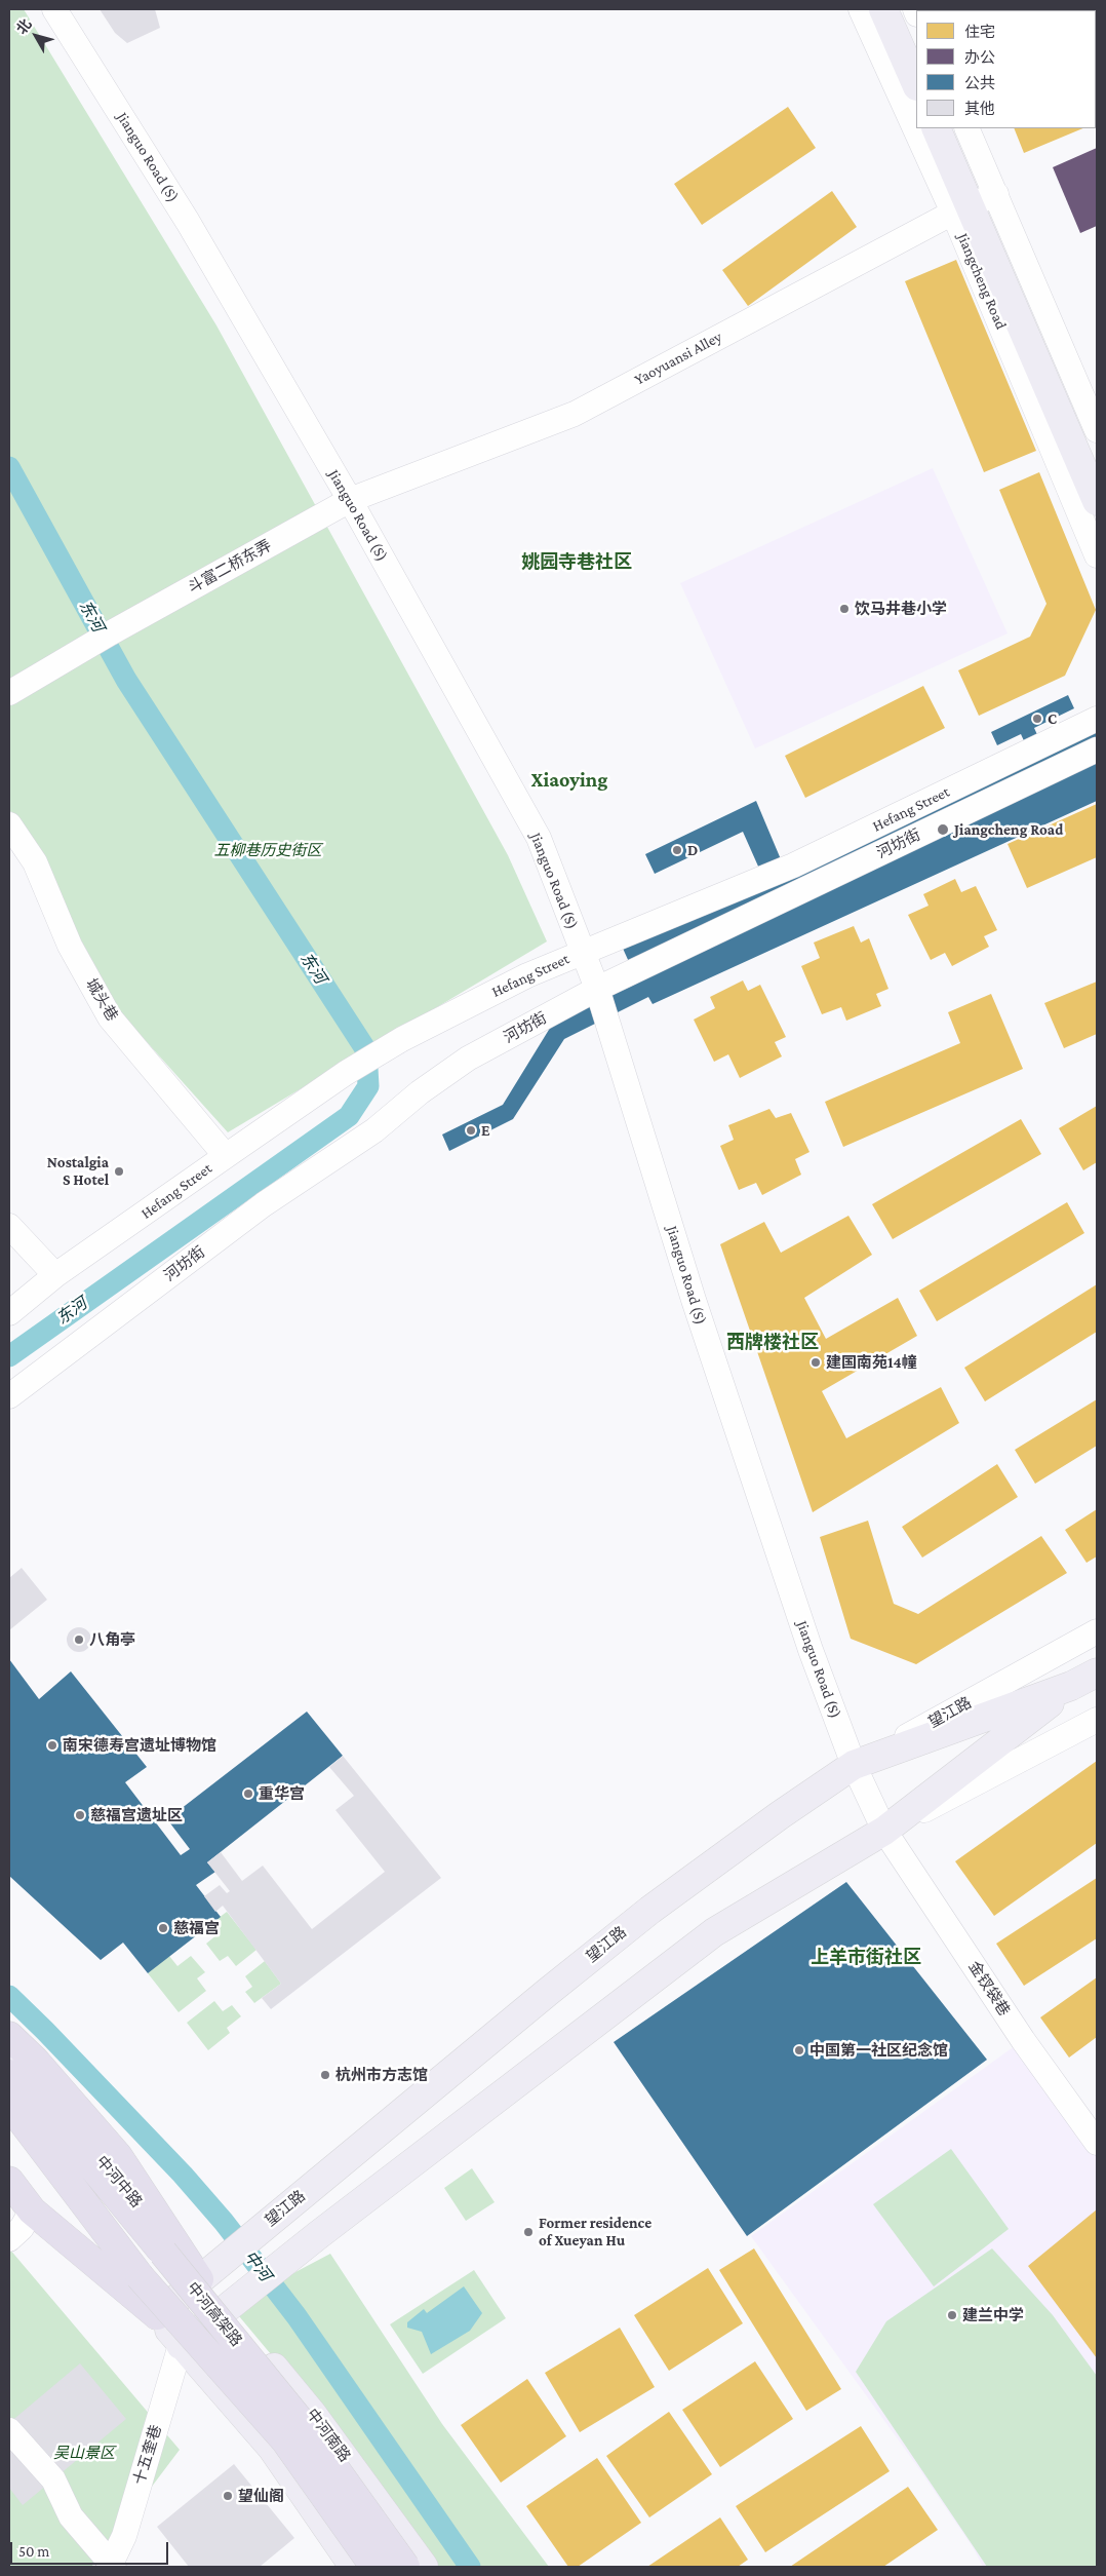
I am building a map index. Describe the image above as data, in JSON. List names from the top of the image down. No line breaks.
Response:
{"streets":{"highway":["中河高架路"],"main road":["Jiangcheng Road","望江路","中河中路","中河南路"],"street":["Jianguo Road (S)","Yaoyuansi Alley","斗富二桥东弄","Hefang Street","河坊街","城头巷","金钗袋巷","十五奎巷"]},"crossings":[["Jianguo Road (S)","Yaoyuansi Alley"],["Jianguo Road (S)","斗富二桥东弄"],["Jianguo Road (S)","Hefang Street"],["Jianguo Road (S)","河坊街"],["Jianguo Road (S)","望江路"],["Jianguo Road (S)","金钗袋巷"],["Jiangcheng Road","Yaoyuansi Alley"],["Yaoyuansi Alley","斗富二桥东弄"],["Hefang Street","城头巷"],["望江路","中河中路"],["中河中路","中河南路"]],"districts":["姚园寺巷社区","Xiaoying","西牌楼社区","上羊市街社区"],"water":["东河","中河"],"parks":["五柳巷历史街区","吴山景区"],"places":["饮马井巷小学","C","Jiangcheng Road","D","E","Nostalgia S Hotel","建国南苑14幢","八角亭","南宋德寿宫遗址博物馆","重华宫","慈福宫遗址区","慈福宫","中国第一社区纪念馆","杭州市方志馆","Former residence of Xueyan Hu","建兰中学","望仙阁"],"legend":["住宅","办公","公共","其他"],"scale_bar":"50 m","north":"top left"}
